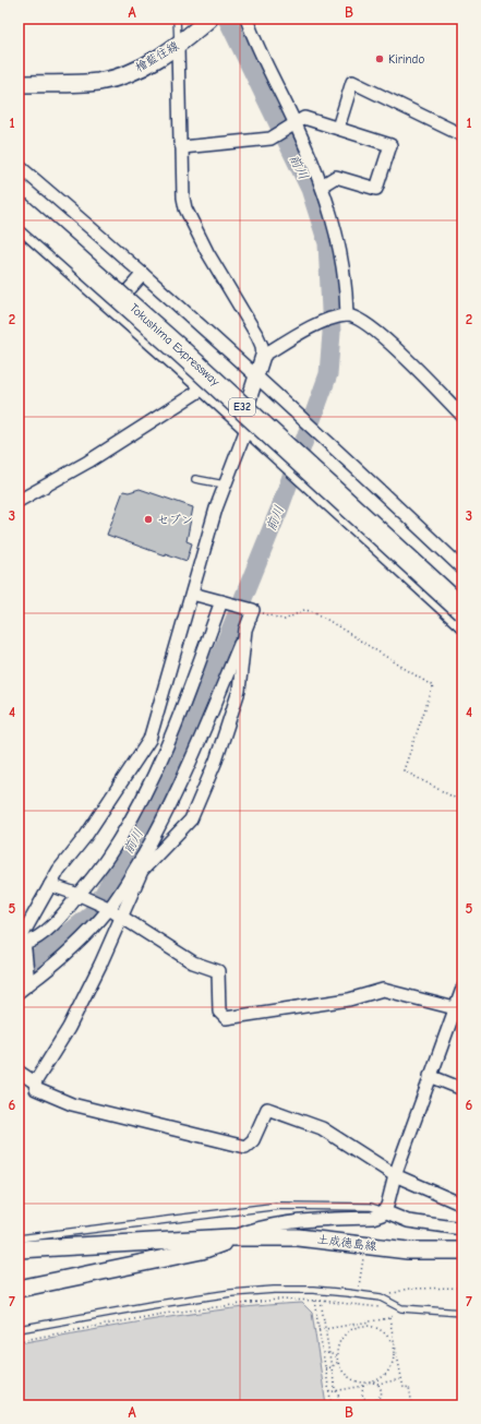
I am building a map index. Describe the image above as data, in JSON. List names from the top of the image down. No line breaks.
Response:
{"streets":{"highway":["Tokushima Expressway","E32"],"main road":["檜藍住線","土成徳島線"]},"water":["前川"],"places":["Kirindo","セブン"],"grid":{"columns":["A","B"],"rows":["1","2","3","4","5","6","7"]}}
